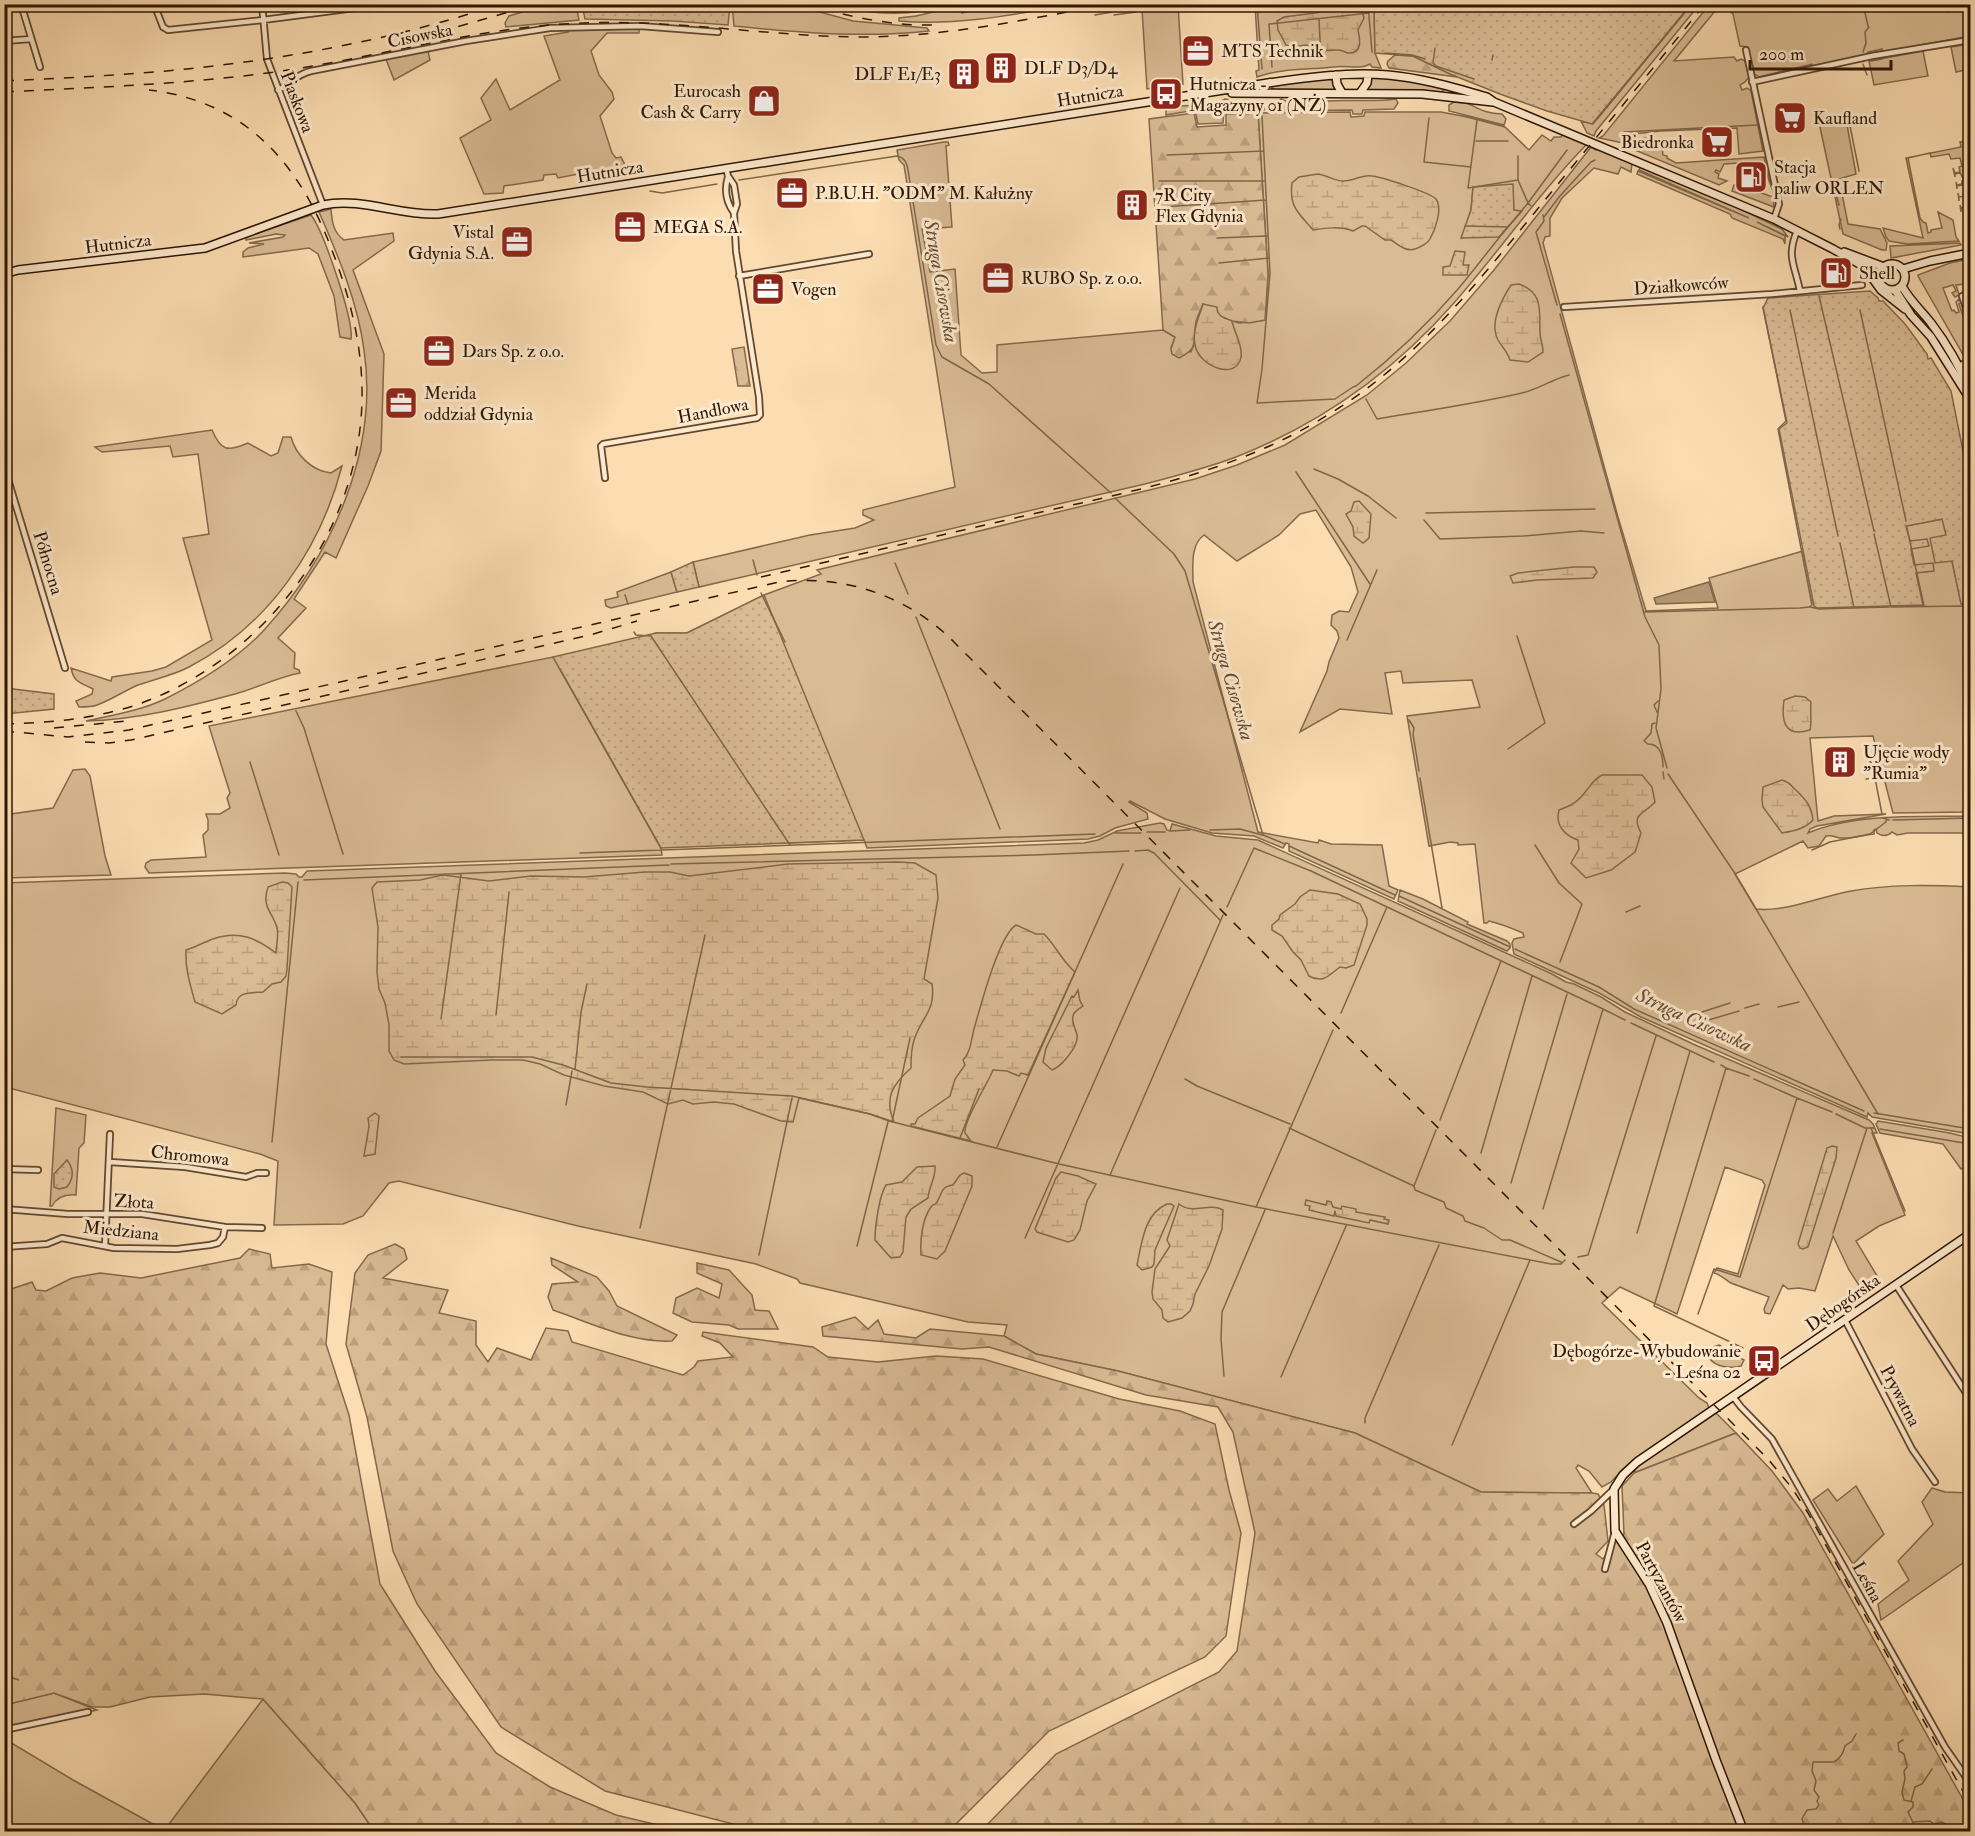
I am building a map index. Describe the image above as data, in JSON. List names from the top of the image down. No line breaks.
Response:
{"streets":{"main road":["Hutnicza","Dębogórska","Partyzantów"],"street":["Cisowska","Piaskowa","Działkowców","Handlowa","Północna","Chromowa","Złota","Miedziana","Prywatna","Leśna"]},"crossings":[["Cisowska","Piaskowa"],["Hutnicza","Piaskowa"],["Hutnicza","Handlowa"],["Złota","Miedziana"],["Dębogórska","Prywatna"],["Dębogórska","Leśna"]],"water":["Struga Cisowska"],"places":{"office":["MTS Technik","P.B.U.H. \"ODM\" M. Kałużny","MEGA S.A.","Vistal Gdynia S.A.","RUBO Sp. z o.o.","Vogen","Dars Sp. z o.o.","Merida oddział Gdynia"],"building":["DLF D3/D4","DLF E1/E3","7R City Flex Gdynia","Ujęcie wody \"Rumia\""],"bus stop":["Hutnicza - Magazyny 01 (NŻ)","Dębogórze-Wybudowanie - Leśna 02"],"shop":["Eurocash Cash & Carry"],"supermarket":["Kaufland","Biedronka"],"fuel station":["Stacja paliw ORLEN","Shell"]},"scale_bar":"200 m"}
